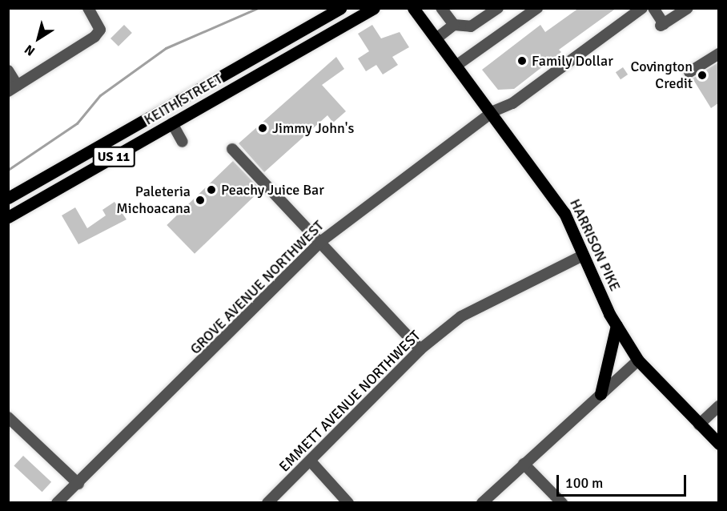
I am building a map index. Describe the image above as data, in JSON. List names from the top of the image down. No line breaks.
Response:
{"streets":{"main road":["KEITH STREET","US 11","HARRISON PIKE"],"street":["GROVE AVENUE NORTHWEST","EMMETT AVENUE NORTHWEST"]},"crossings":[["HARRISON PIKE","GROVE AVENUE NORTHWEST"],["HARRISON PIKE","EMMETT AVENUE NORTHWEST"]],"places":["Family Dollar","Covington Credit","Jimmy John's","Peachy Juice Bar","Paleteria Michoacana"],"scale_bar":"100 m","north":"bottom left"}
